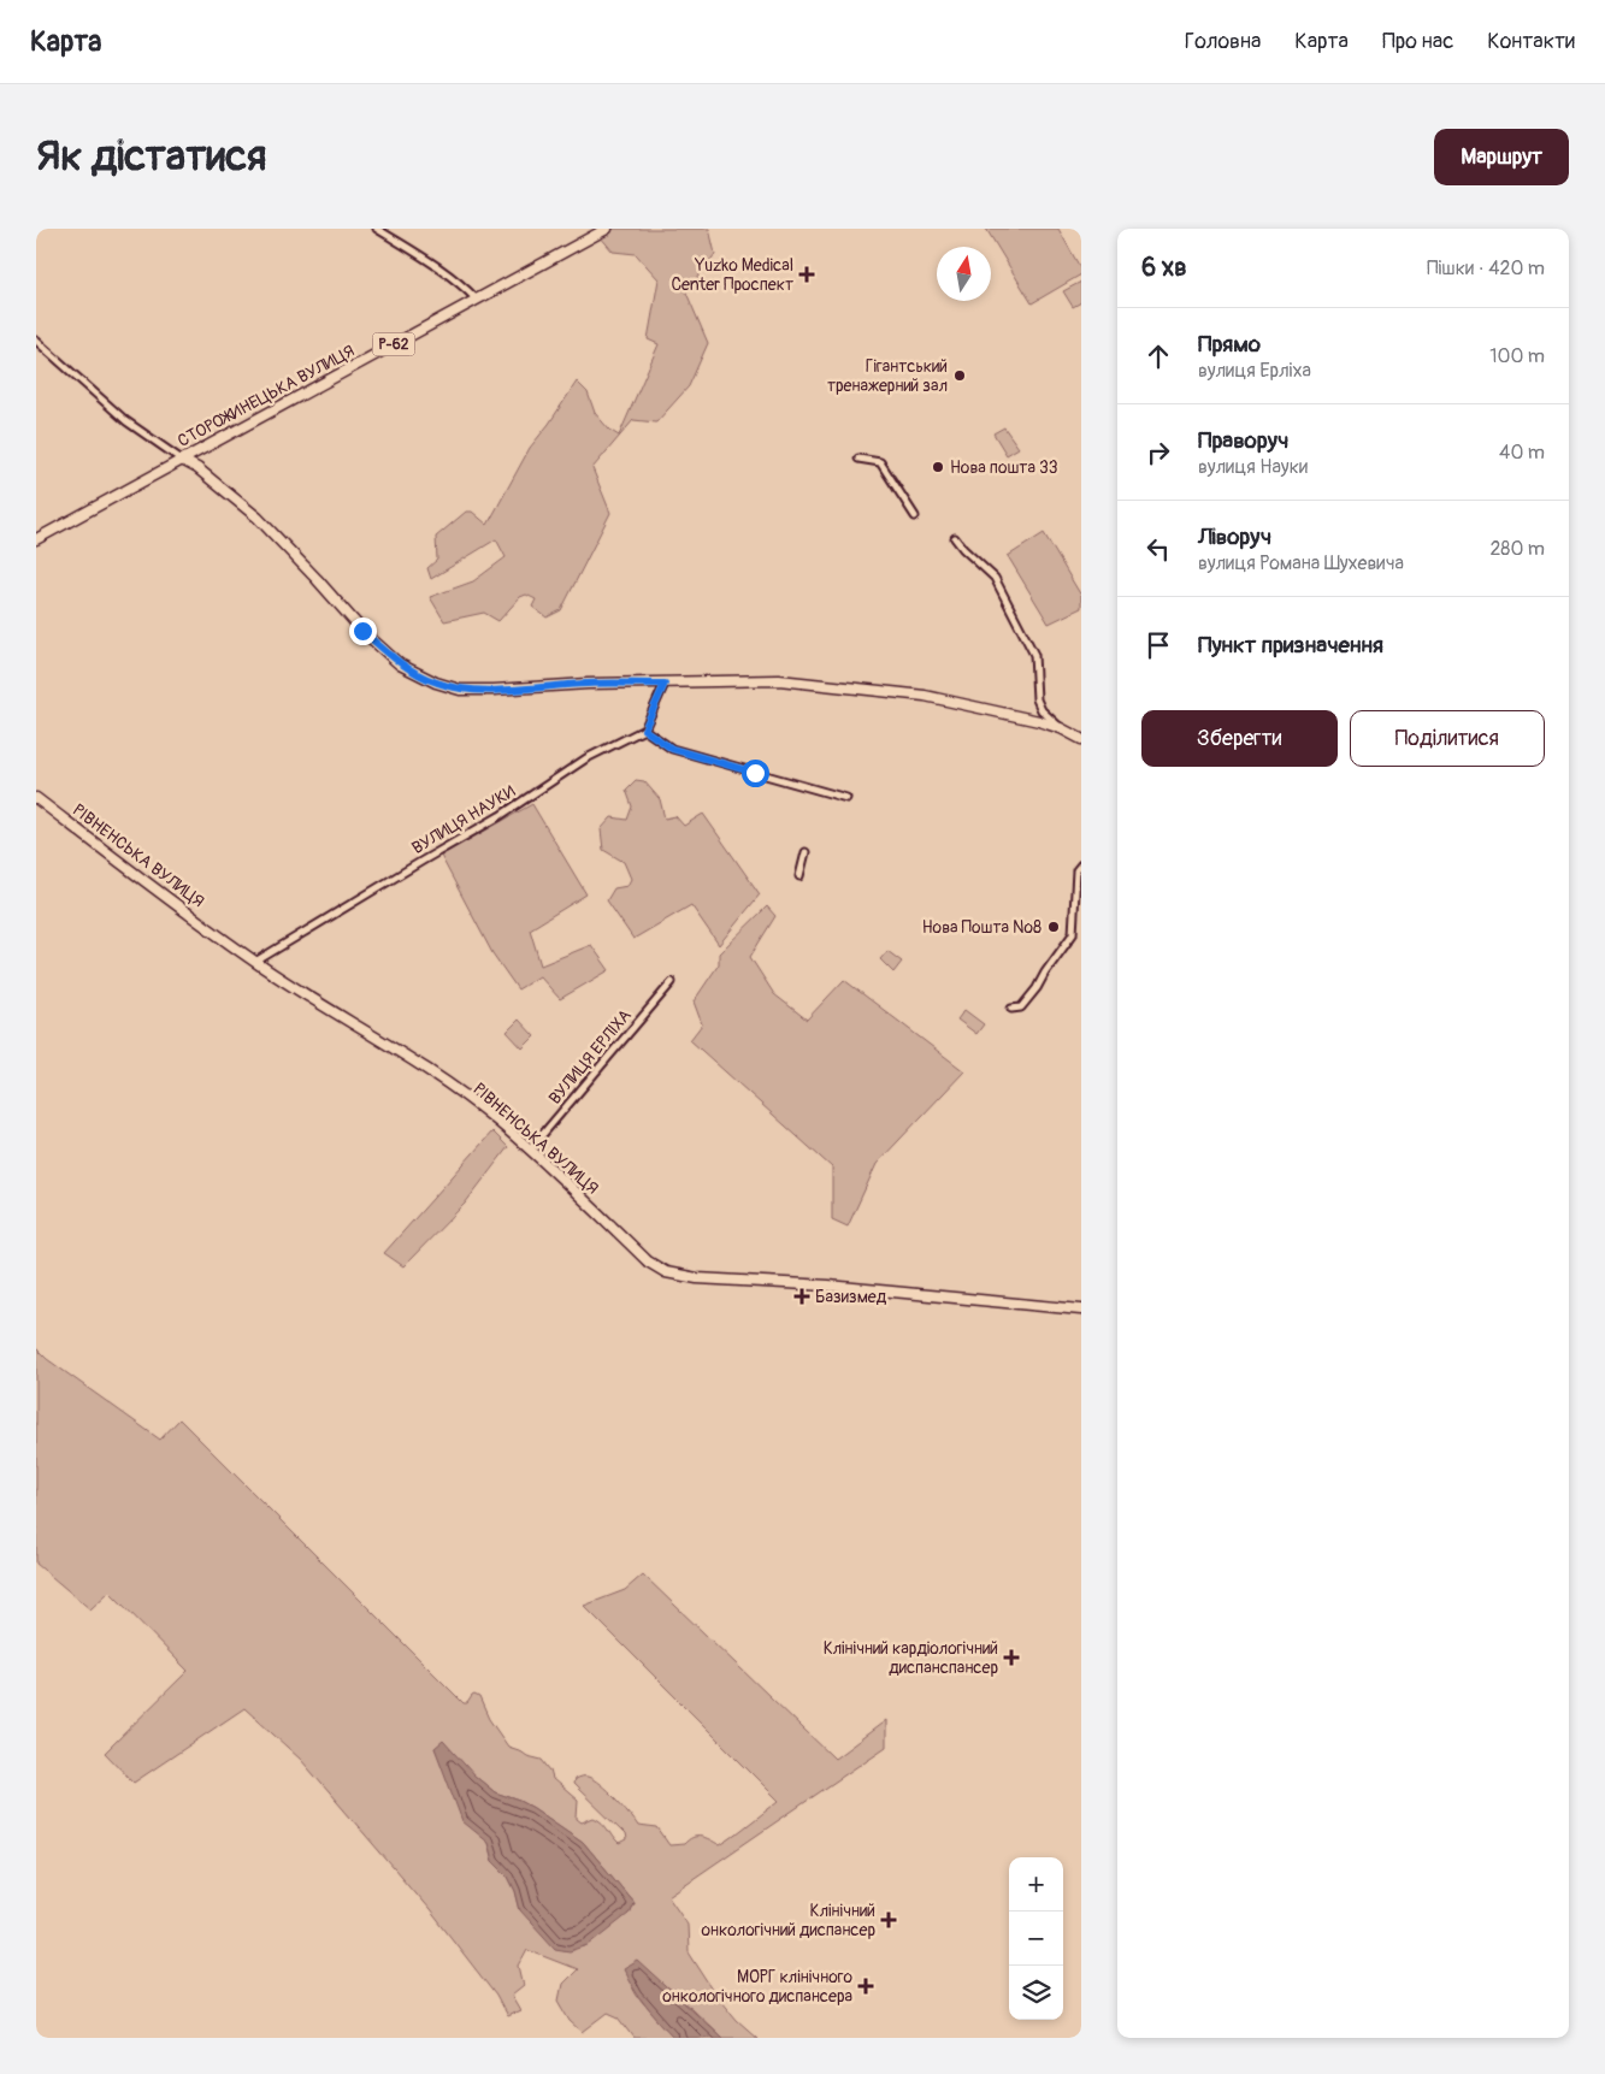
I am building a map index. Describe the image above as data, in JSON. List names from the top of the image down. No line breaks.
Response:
{"streets":{"street":["Р-62","СТОРОЖИНЕЦЬКА ВУЛИЦЯ","ВУЛИЦЯ НАУКИ","РІВНЕНСЬКА ВУЛИЦЯ","ВУЛИЦЯ ЕРЛІХА"]},"crossings":[["ВУЛИЦЯ НАУКИ","РІВНЕНСЬКА ВУЛИЦЯ"],["РІВНЕНСЬКА ВУЛИЦЯ","ВУЛИЦЯ ЕРЛІХА"]],"places":{"health":["Yuzko Medical Center Проспект","Базизмед","Клінічний кардіологічний диспанспансер","Клінічний онкологічний диспансер","МОРГ клінічного онкологічного диспансера"],"other":["Гігантський тренажерний зал","Нова пошта 33","Нова Пошта №8"]},"north":"top","page":{"header":"Карта","nav":["Головна","Карта","Про нас","Контакти"],"buttons":["Маршрут",["Зберегти","Поділитися"]],"title":"Як дістатися","heading":["6 хв","Пішки · 420 m"],"list":[["Прямо","вулиця Ерліха","100 m"],["Праворуч","вулиця Науки","40 m"],["Ліворуч","вулиця Романа Шухевича","280 m"],"Пункт призначення"],"map_buttons":["+","−"]}}
